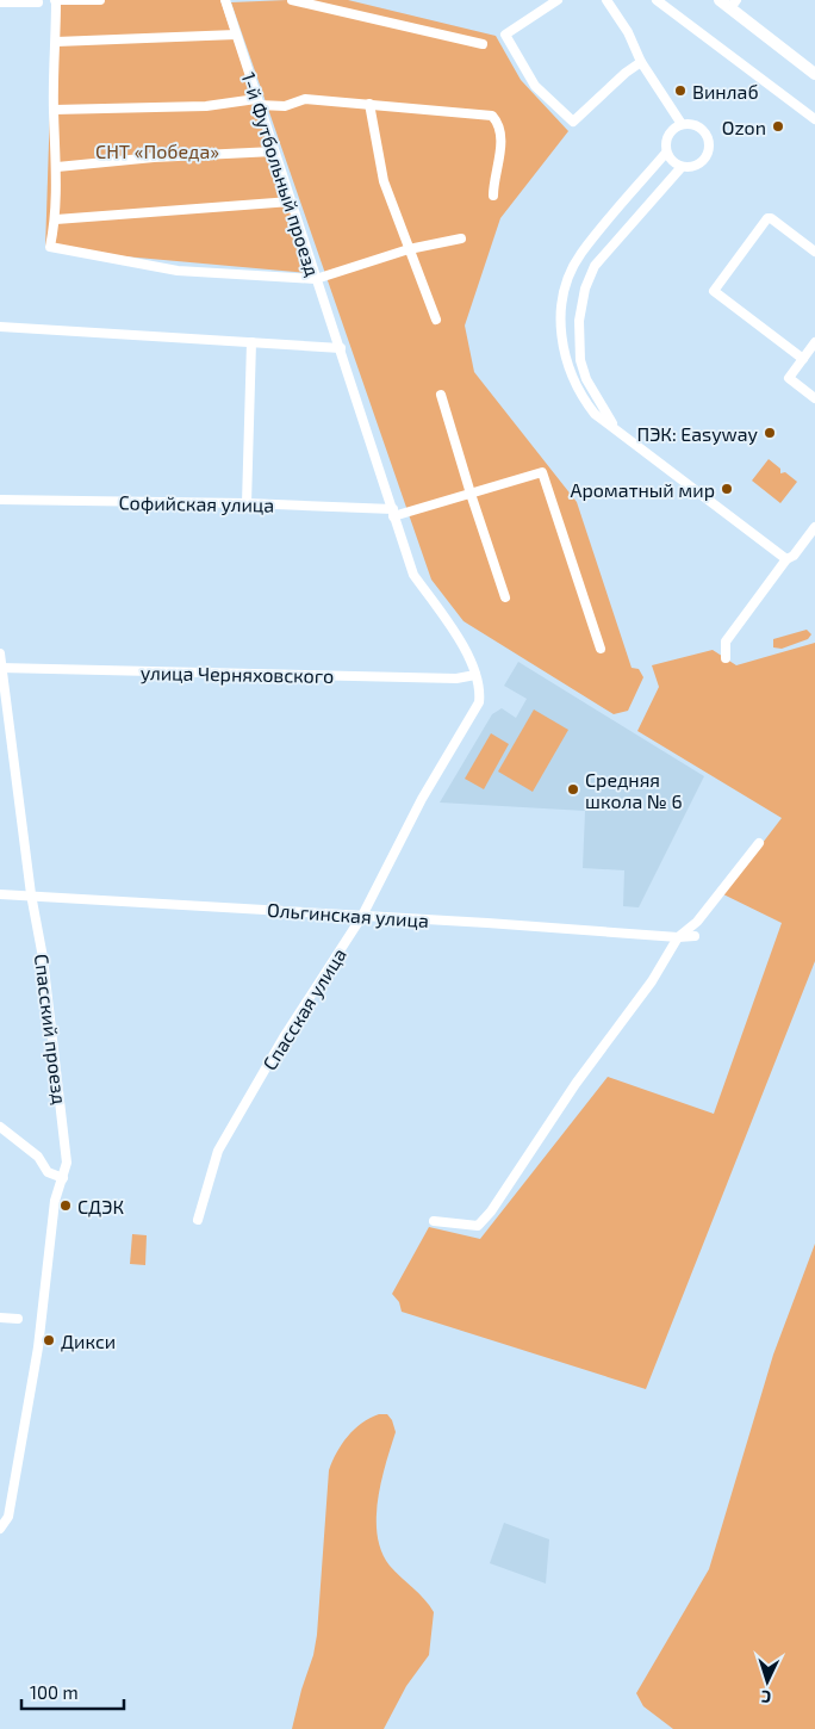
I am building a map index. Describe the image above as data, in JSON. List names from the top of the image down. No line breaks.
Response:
{"streets":{"street":["1-й Футбольный проезд","Софийская улица","улица Черняховского","Ольгинская улица","Спасская улица","Спасский проезд"]},"crossings":[["1-й Футбольный проезд","Софийская улица"],["1-й Футбольный проезд","улица Черняховского"],["1-й Футбольный проезд","Спасская улица"],["улица Черняховского","Спасская улица"],["улица Черняховского","Спасский проезд"],["Ольгинская улица","Спасская улица"],["Ольгинская улица","Спасский проезд"]],"parks":["СНТ «Победа»"],"places":["Винлаб","Ozon","ПЭК: Easyway","Ароматный мир","Средняя школа № 6","СДЭК","Дикси"],"scale_bar":"100 m","north":"bottom"}
